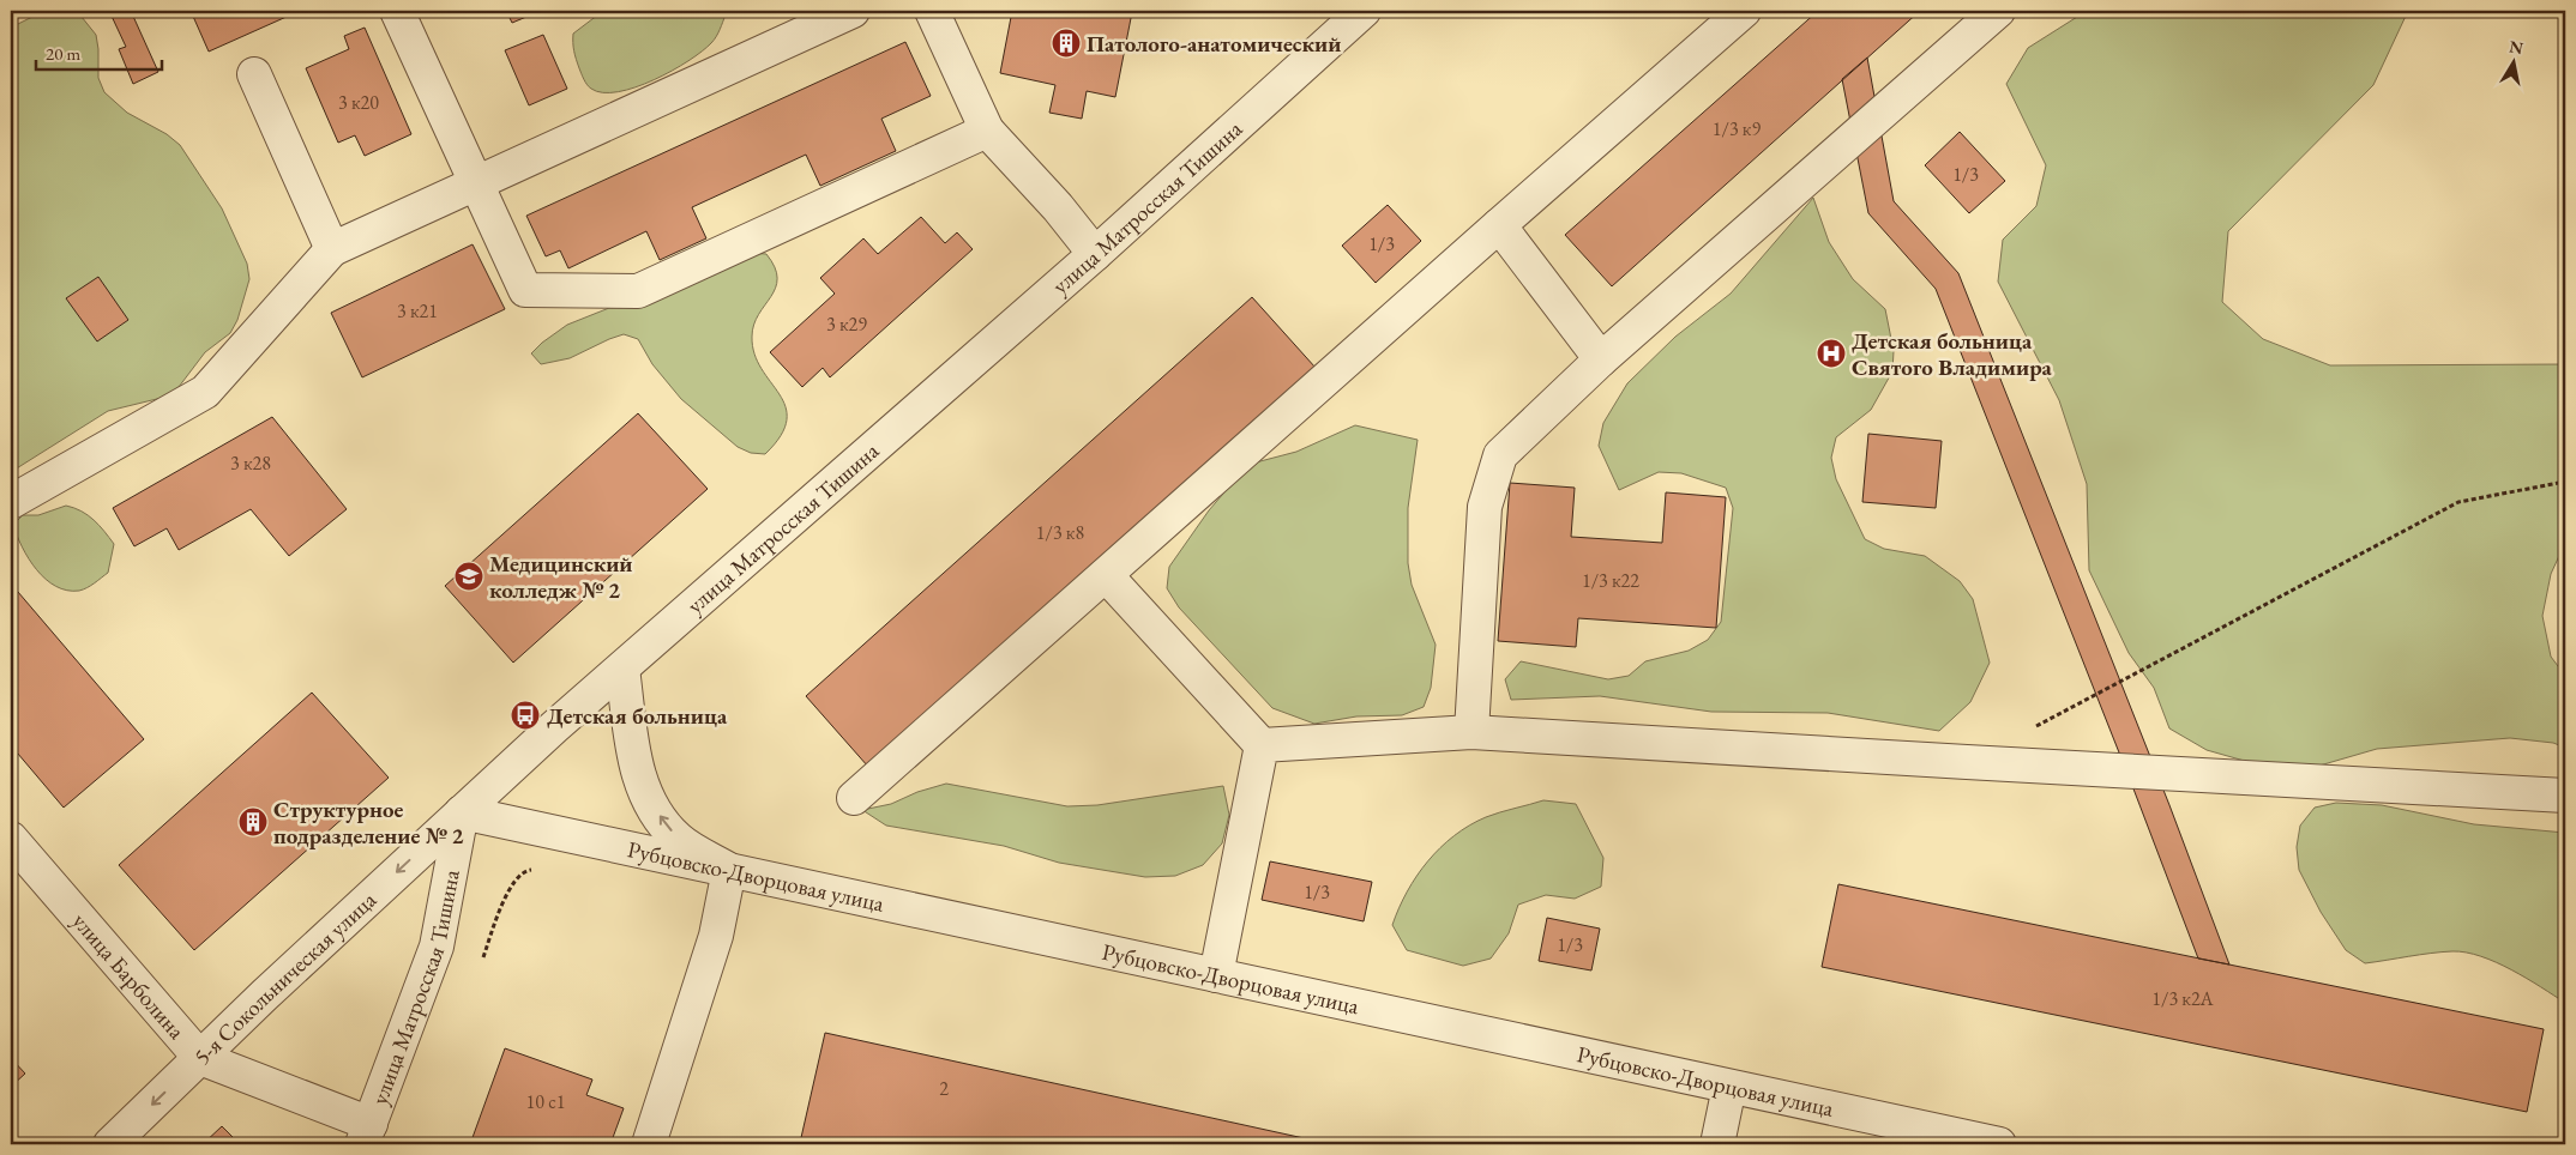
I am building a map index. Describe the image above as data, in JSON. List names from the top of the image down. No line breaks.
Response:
{"streets":{"street":["улица Матросская Тишина","Рубцовско-Дворцовая улица","улица Барболина","5-я Сокольническая улица"]},"crossings":[["улица Матросская Тишина","Рубцовско-Дворцовая улица"],["улица Матросская Тишина","улица Барболина"],["улица Матросская Тишина","5-я Сокольническая улица"],["Рубцовско-Дворцовая улица","5-я Сокольническая улица"],["улица Барболина","5-я Сокольническая улица"]],"one_way":["5-я Сокольническая улица"],"places":{"building":["Патолого-анатомический","Структурное подразделение № 2"],"hospital":["Детская больница Святого Владимира"],"school or university":["Медицинский колледж № 2"],"bus stop":["Детская больница"]},"house_numbers":["3 к20","1/3 к9","1/3","1/3","3 к21","3 к29","3 к28","1/3 к8","1/3 к22","1/3","1/3","1/3 к2А","2","10 с1"],"scale_bar":"20 m","north":"top"}
